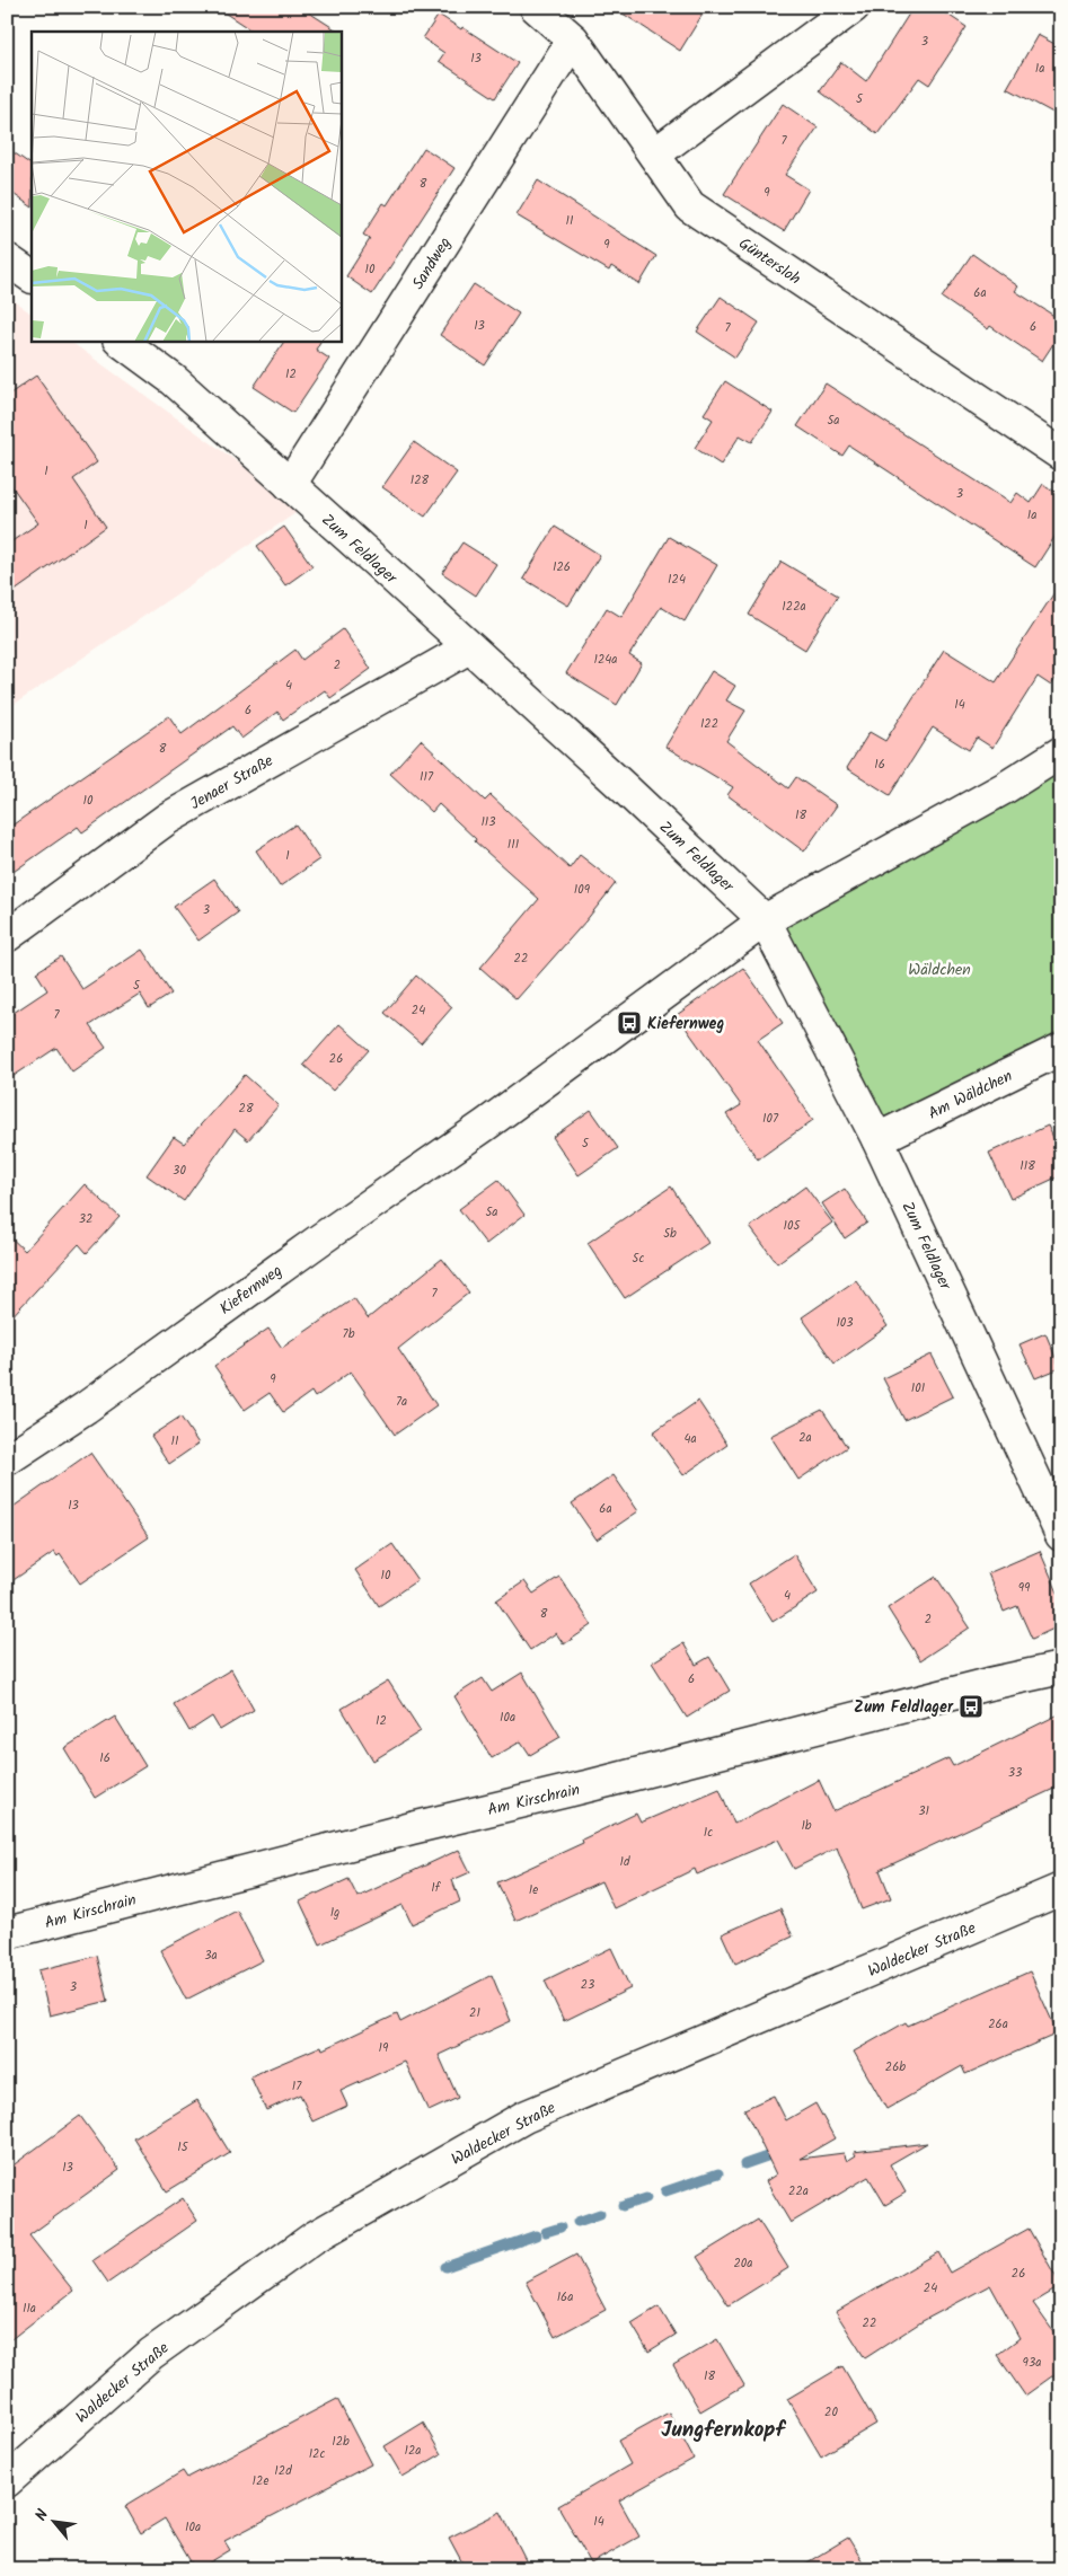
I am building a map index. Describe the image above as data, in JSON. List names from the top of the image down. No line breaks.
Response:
{"streets":{"street":["Güntersloh","Sandweg","Zum Feldlager","Jenaer Straße","Am Wäldchen","Kiefernweg","Am Kirschrain","Waldecker Straße"]},"crossings":[["Güntersloh","Sandweg"],["Sandweg","Zum Feldlager"],["Zum Feldlager","Jenaer Straße"],["Zum Feldlager","Am Wäldchen"],["Zum Feldlager","Kiefernweg"]],"districts":["Jungfernkopf"],"parks":["Wäldchen"],"places":{"bus stop":["Kiefernweg","Zum Feldlager"]},"house_numbers":["3","13","1a","5","7","8","9","11","9","10","6a","13","6","7","12","5a","1","128","3","1a","1","126","124","122a","124a","2","4","14","6","122","8","16","117","10","18","113","111","1","109","3","22","5","24","7","26","28","107","5","118","30","5a","32","105","5b","5c","7","103","7b","9","101","7a","2a","4a","11","13","6a","10","99","4","8","2","6","10a","12","16","33","31","1b","1c","1d","1f","1e","1g","3a","23","3","21","26a","19","26b","17","15","13","22a","20a","26","24","16a","11a","22","93a","18","20","12b","12a","12c","12d","12e","14","10a"],"north":"top left"}
